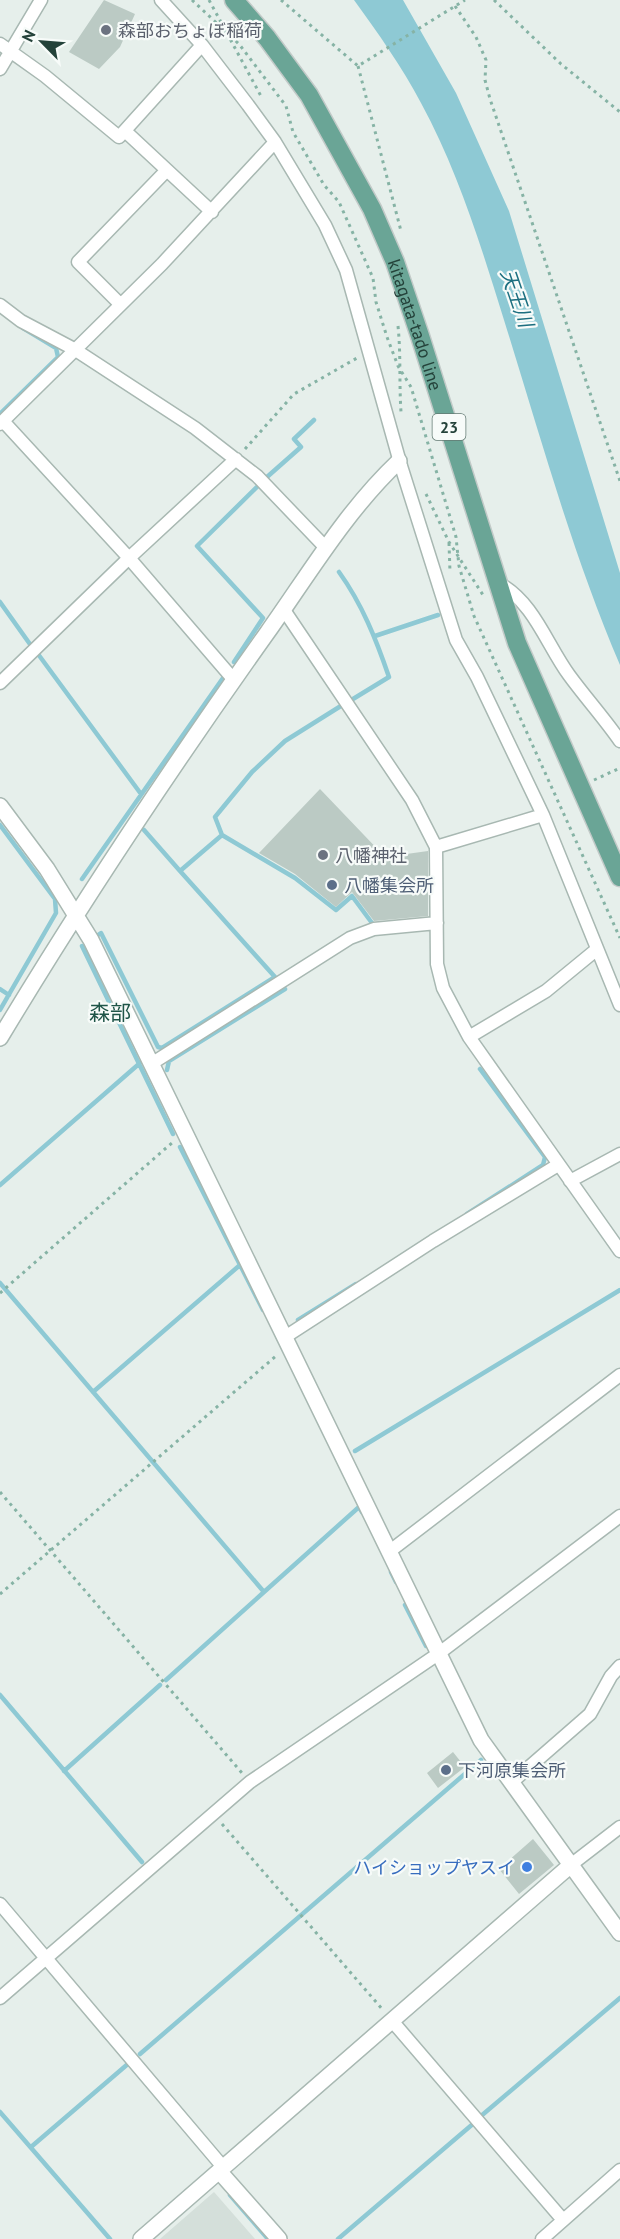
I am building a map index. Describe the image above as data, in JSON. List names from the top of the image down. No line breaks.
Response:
{"streets":{"main road":["kitagata-tado line","23"]},"districts":["森部"],"water":["天王川"],"places":["森部おちょぼ稲荷","八幡神社","八幡集会所","下河原集会所","ハイショップヤスイ"],"north":"top left"}
